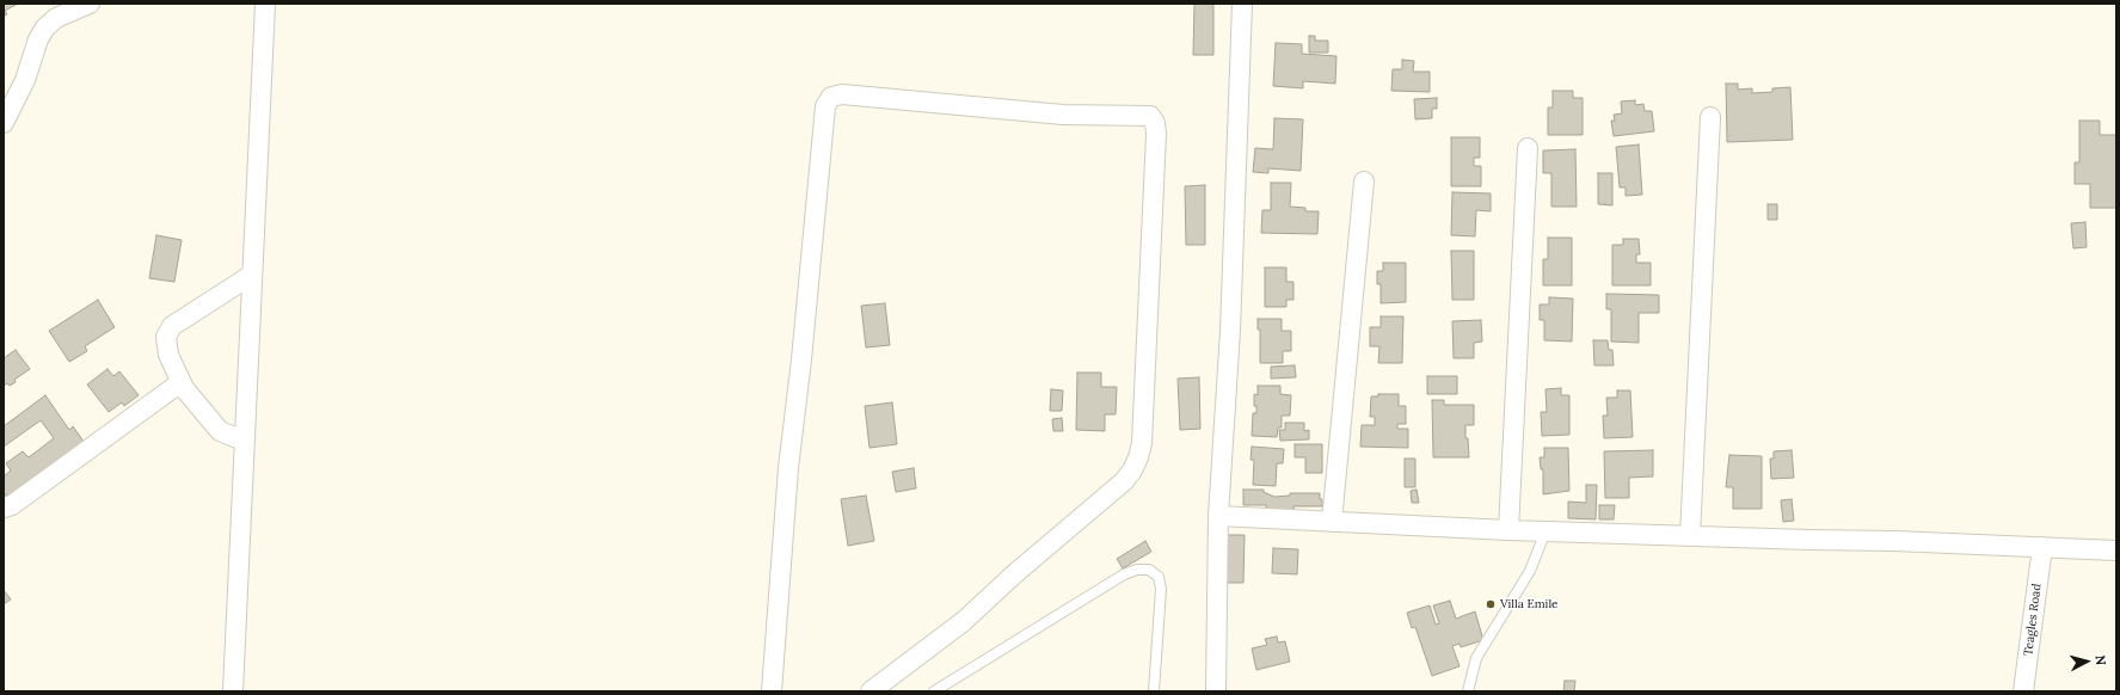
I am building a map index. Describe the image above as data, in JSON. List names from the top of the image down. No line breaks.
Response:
{"streets":{"street":["Teagles Road"]},"places":["Villa Emile"],"north":"right"}
